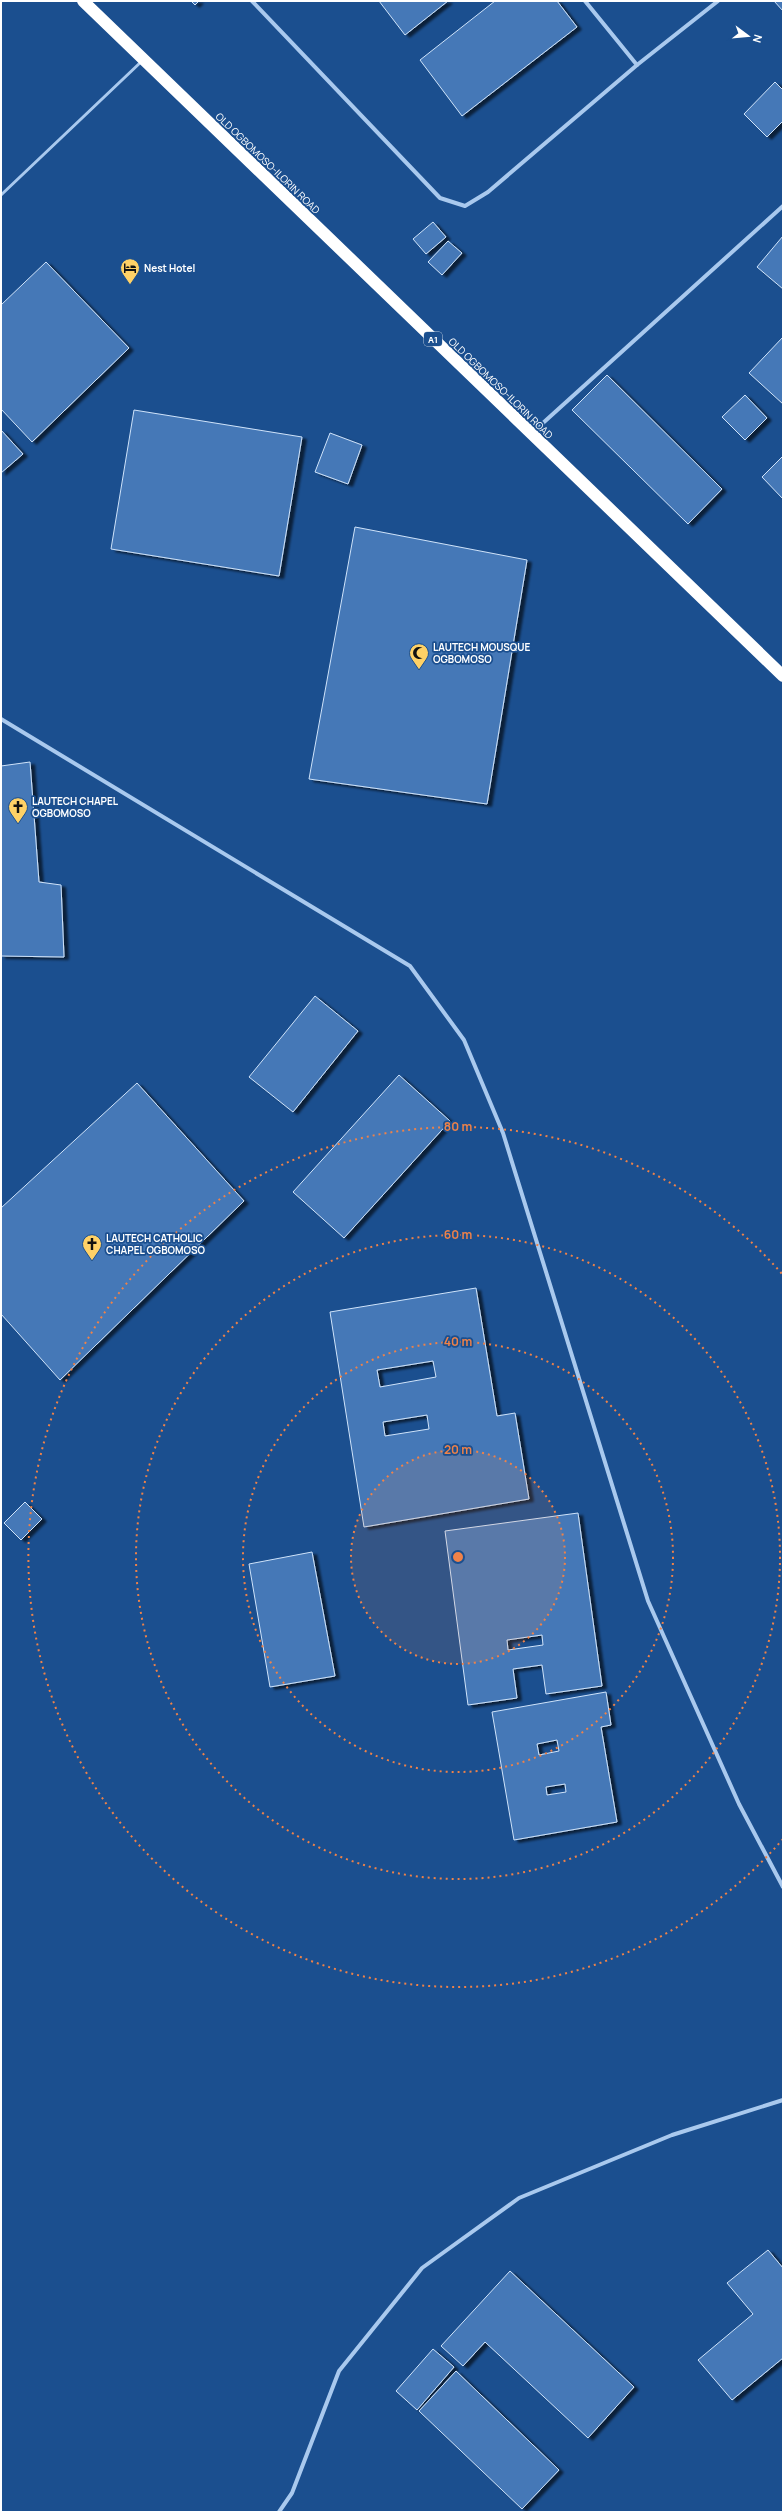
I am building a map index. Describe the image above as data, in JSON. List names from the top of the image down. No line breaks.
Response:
{"streets":{"highway":["OLD OGBOMOSO-ILORIN ROAD","A1"]},"places":{"hotel":["Nest Hotel"],"mosque":["LAUTECH MOUSQUE OGBOMOSO"],"church":["LAUTECH CHAPEL OGBOMOSO","LAUTECH CATHOLIC CHAPEL OGBOMOSO"]},"north":"right","rings":["80 m","60 m","40 m","20 m"]}
